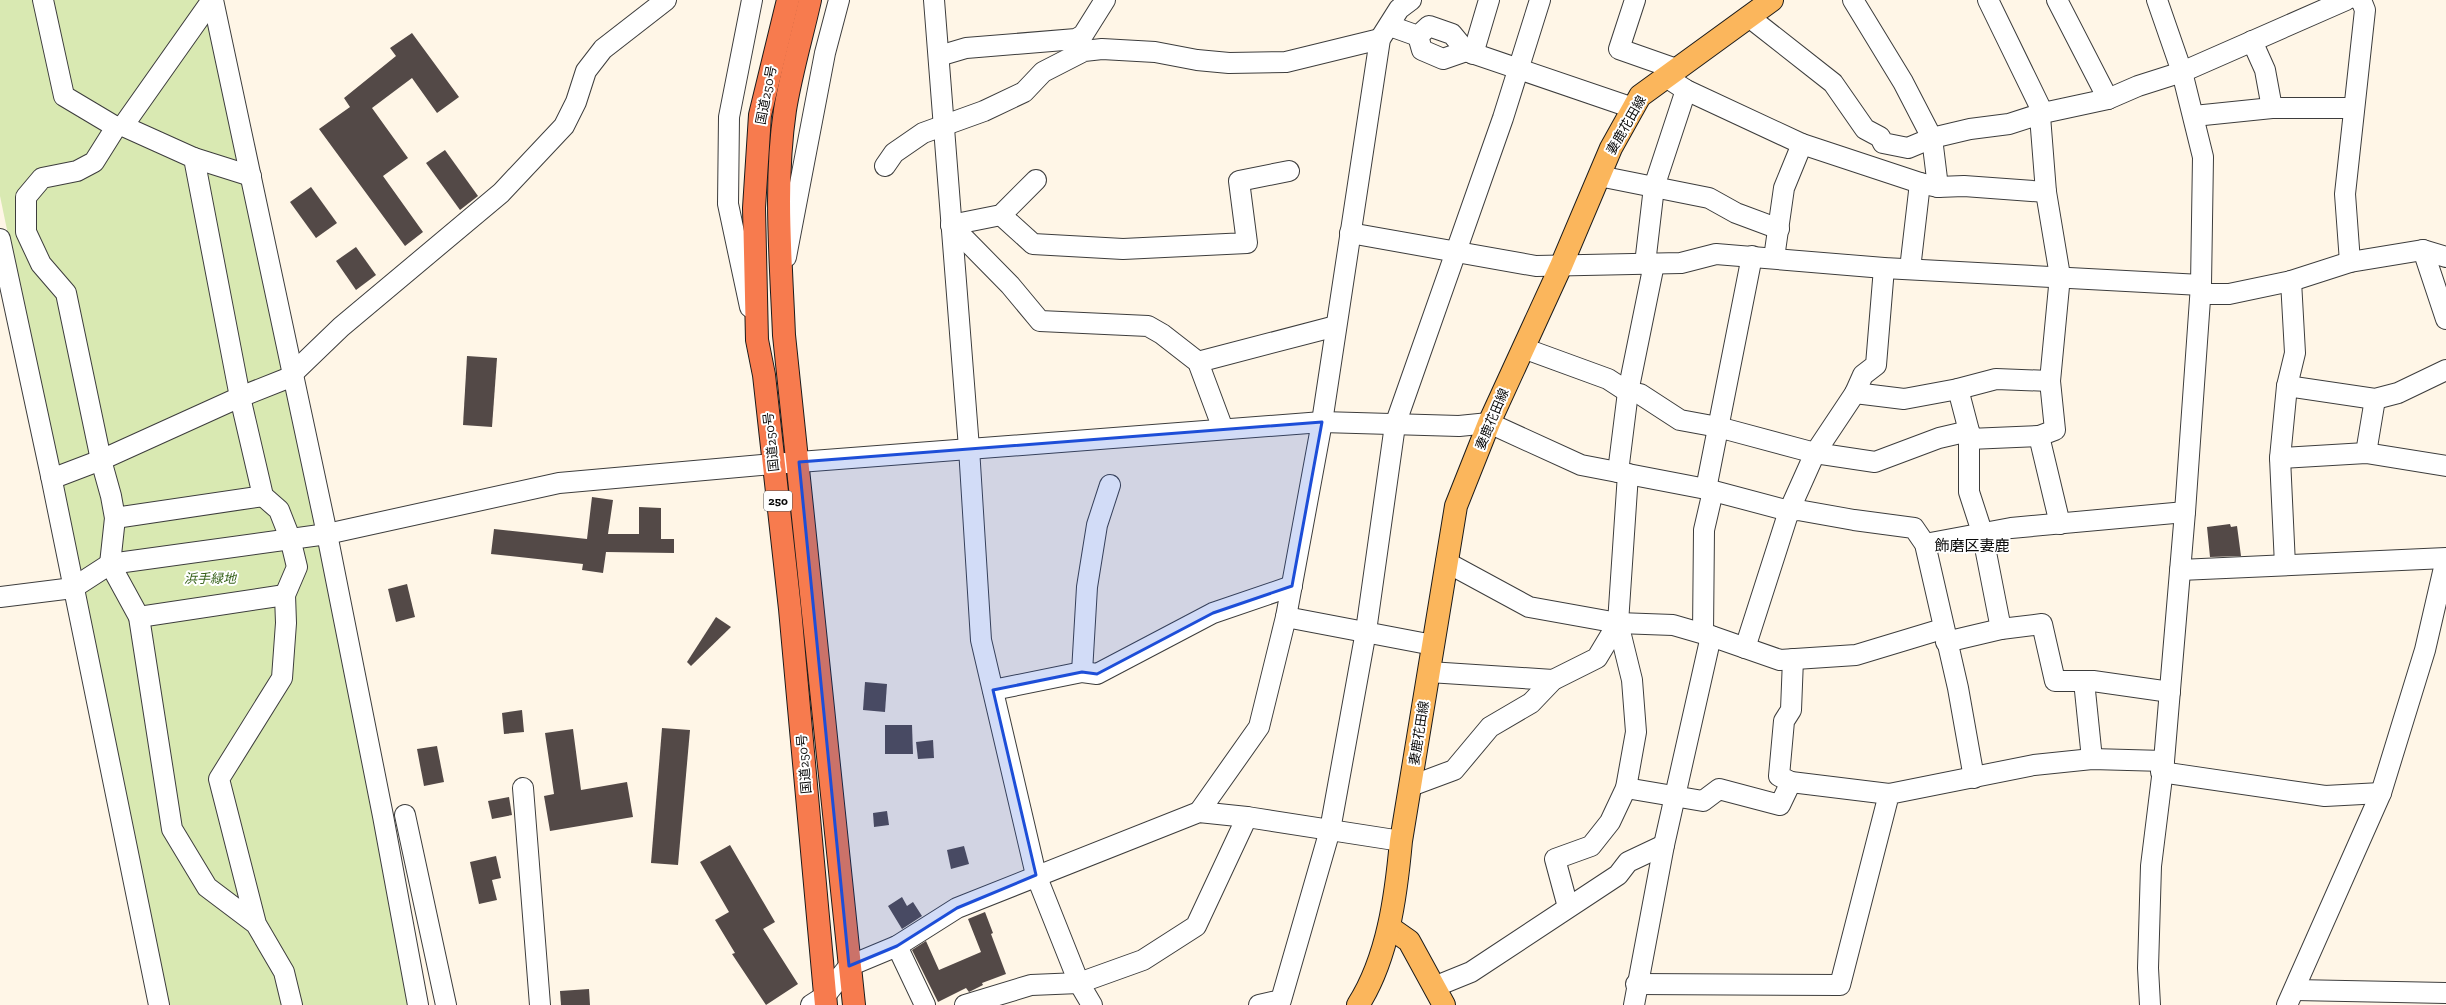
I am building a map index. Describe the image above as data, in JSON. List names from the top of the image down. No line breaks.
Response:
{"streets":{"highway":["国道250号","250"],"main road":["妻鹿花田線"]},"districts":["飾磨区妻鹿"],"parks":["浜手緑地"]}
